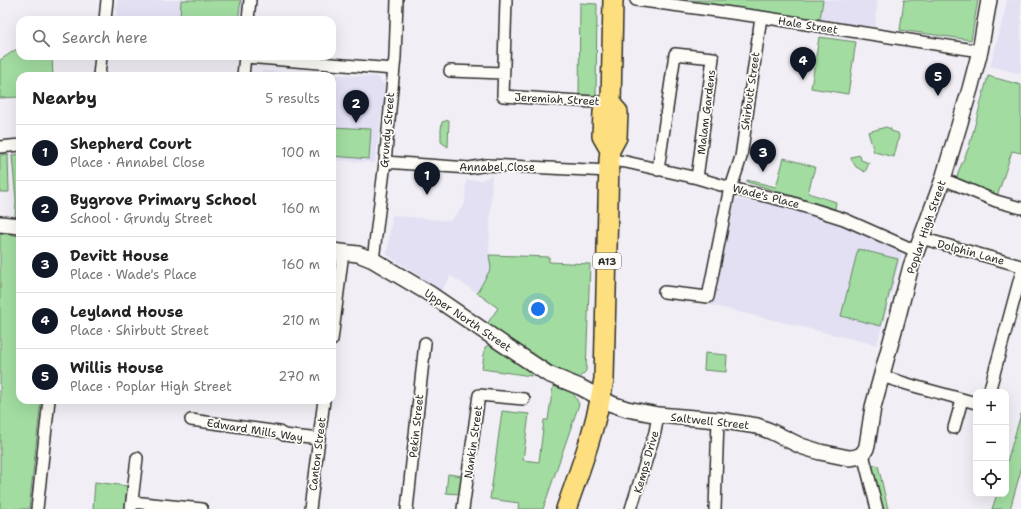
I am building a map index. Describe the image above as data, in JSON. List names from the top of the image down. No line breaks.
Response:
{"streets":{"highway":["A13"],"street":["Hale Street","Shirbutt Street","Jeremiah Street","Malam Gardens","Grundy Street","Annabel Close","Wade's Place","Poplar High Street","Dolphin Lane","Upper North Street","Saltwell Street","Pekin Street","Edward Mills Way","Nankin Street","Canton Street","Kemps Drive"]},"crossings":[["Hale Street","Shirbutt Street"],["Hale Street","Poplar High Street"],["Shirbutt Street","Wade's Place"],["Jeremiah Street","A13"],["Malam Gardens","Wade's Place"],["Grundy Street","Annabel Close"],["Grundy Street","Upper North Street"],["Annabel Close","Wade's Place"],["Annabel Close","A13"],["Wade's Place","Poplar High Street"],["Wade's Place","Dolphin Lane"],["Wade's Place","A13"],["Poplar High Street","Dolphin Lane"],["Poplar High Street","Saltwell Street"],["A13","Upper North Street"],["A13","Saltwell Street"],["Upper North Street","Saltwell Street"],["Saltwell Street","Kemps Drive"],["Edward Mills Way","Canton Street"]],"page":{"search":"Search here","pins":["4","5","2","3","1"],"heading":["Nearby","5 results"],"list":[{"mark":"1","name":"Shepherd Court","note":"Place · Annabel Close","value":"100 m"},{"mark":"2","name":"Bygrove Primary School","note":"School · Grundy Street","value":"160 m"},{"mark":"3","name":"Devitt House","note":"Place · Wade's Place","value":"160 m"},{"mark":"4","name":"Leyland House","note":"Place · Shirbutt Street","value":"210 m"},{"mark":"5","name":"Willis House","note":"Place · Poplar High Street","value":"270 m"}],"map_buttons":["+","−"]}}
